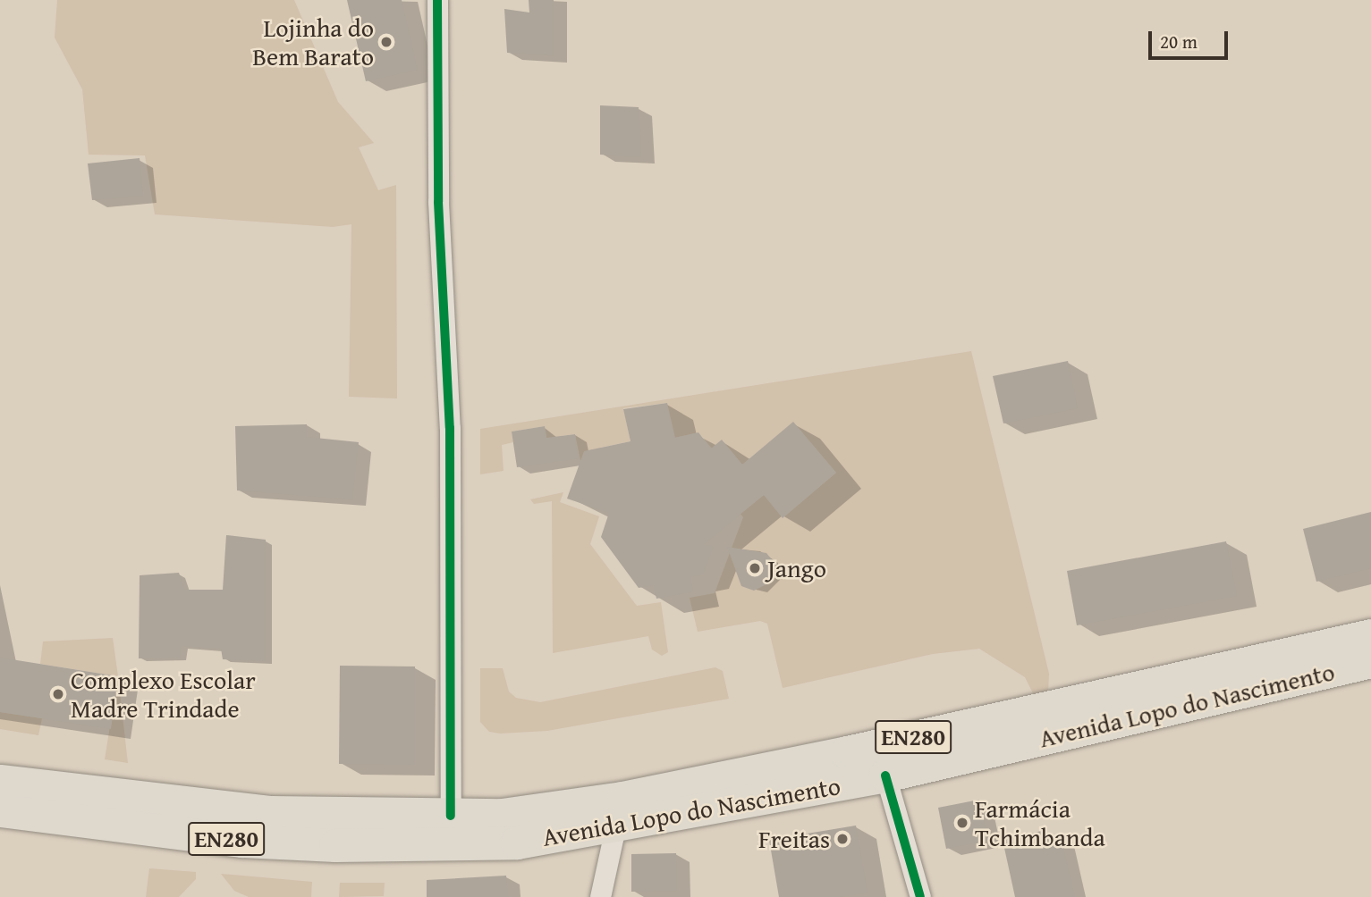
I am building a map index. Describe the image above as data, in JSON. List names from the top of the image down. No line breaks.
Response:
{"streets":{"main road":["Avenida Lopo do Nascimento","EN280"]},"places":["Lojinha do Bem Barato","Jango","Complexo Escolar Madre Trindade","Farmácia Tchimbanda","Freitas"],"scale_bar":"20 m"}
